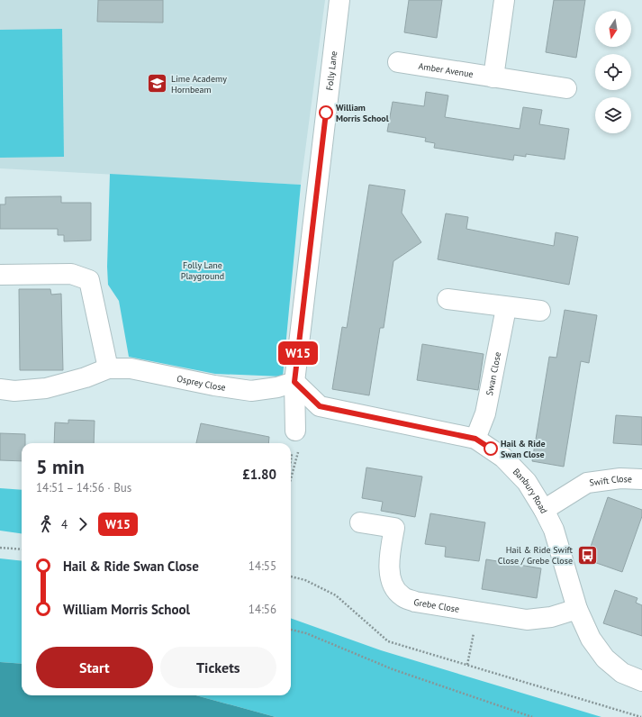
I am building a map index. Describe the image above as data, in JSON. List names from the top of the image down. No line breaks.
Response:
{"streets":{"street":["Folly Lane","Amber Avenue","Swan Close","Osprey Close","Swift Close","Banbury Road","Grebe Close"]},"crossings":[["Folly Lane","Osprey Close"],["Folly Lane","Banbury Road"],["Swan Close","Banbury Road"],["Osprey Close","Banbury Road"],["Swift Close","Banbury Road"],["Banbury Road","Grebe Close"]],"parks":["Folly Lane Playground"],"places":{"school or university":["Lime Academy Hornbeam"],"other":["William Morris School","Hail & Ride Swan Close"],"bus stop":["Hail & Ride Swift Close / Grebe Close"]},"lines":["bus line W15"],"north":"bottom","page":{"on_map":"W15","heading":["5 min","14:51 – 14:56 · Bus","£1.80"],"legs":["4","W15"],"list":[{"name":"Hail & Ride Swan Close","value":"14:55"},{"name":"William Morris School","value":"14:56"}],"buttons":["Start","Tickets"]}}
